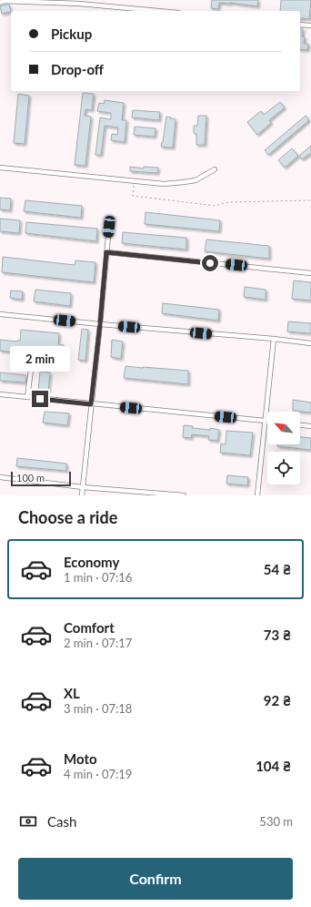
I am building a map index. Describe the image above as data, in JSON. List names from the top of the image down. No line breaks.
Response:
{"scale_bar":"100 m","north":"top left","page":{"banner":["Pickup","Drop-off"],"bubble":"2 min","scale":"100 m","heading":"Choose a ride","list":[{"name":"Economy","note":"1 min · 07:16","value":"54 ₴"},{"name":"Comfort","note":"2 min · 07:17","value":"73 ₴"},{"name":"XL","note":"3 min · 07:18","value":"92 ₴"},{"name":"Moto","note":"4 min · 07:19","value":"104 ₴"}],"pay":["Cash","530 m"],"buttons":"Confirm"}}
